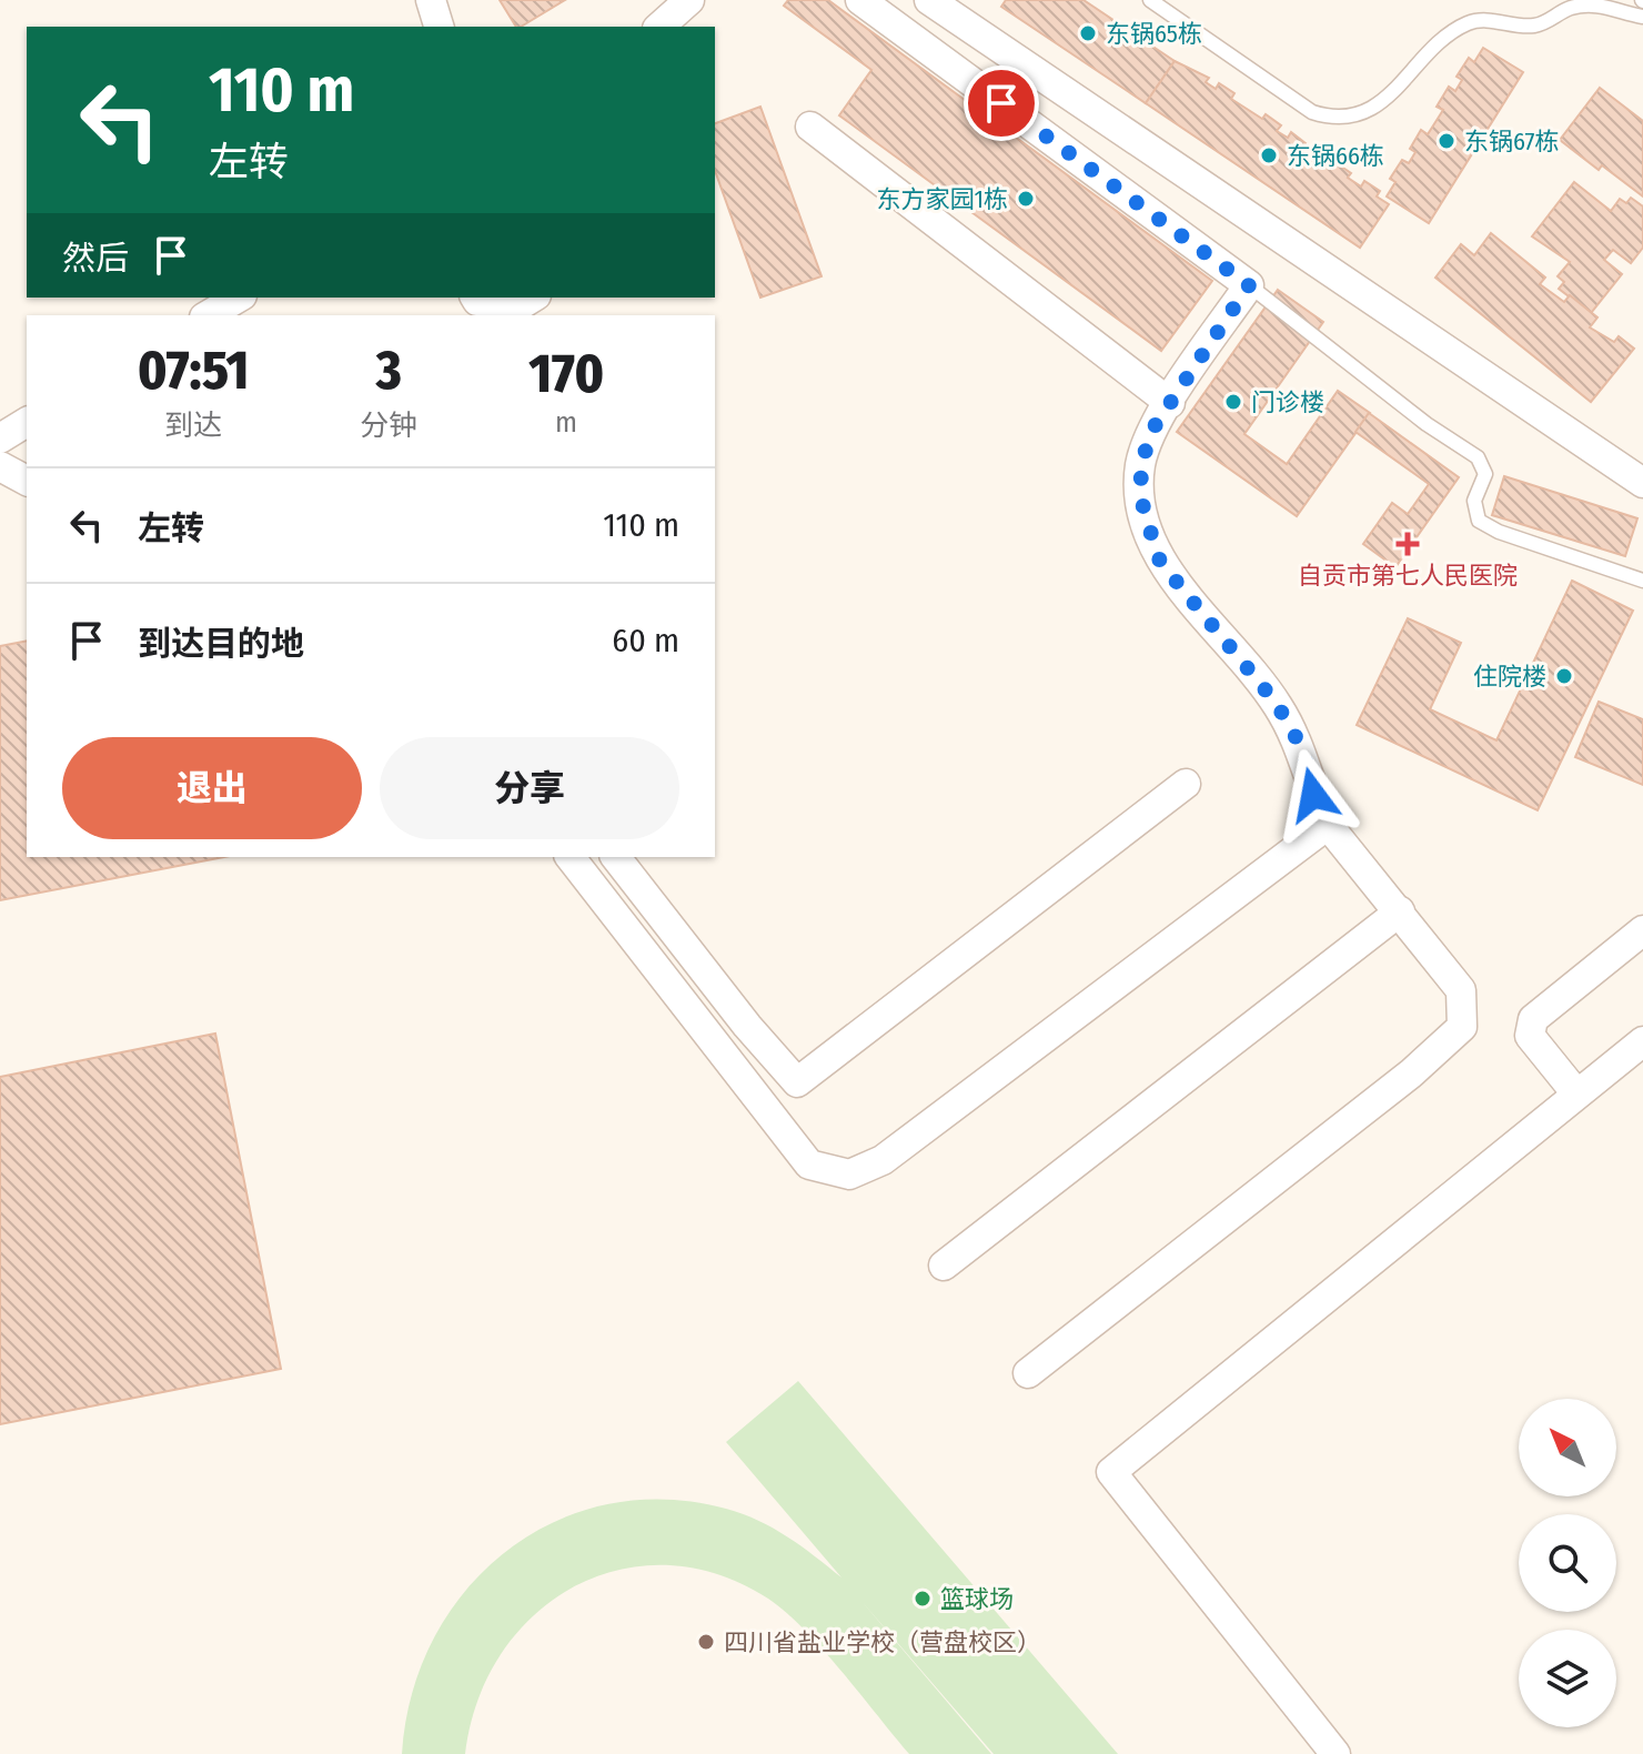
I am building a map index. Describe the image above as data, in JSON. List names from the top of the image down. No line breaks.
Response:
{"places":{"other":["东锅65栋","东锅67栋","东锅66栋","东方家园1栋","门诊楼","住院楼","篮球场","四川省盐业学校（营盘校区）"],"health":["自贡市第七人民医院"]},"north":"top left","page":{"turn":["110 m","左转"],"then":"然后","eta":["07:51","到达","3","分钟","170","m"],"list":[{"name":"左转","value":"110 m"},{"name":"到达目的地","value":"60 m"}],"buttons":["退出","分享"]}}
